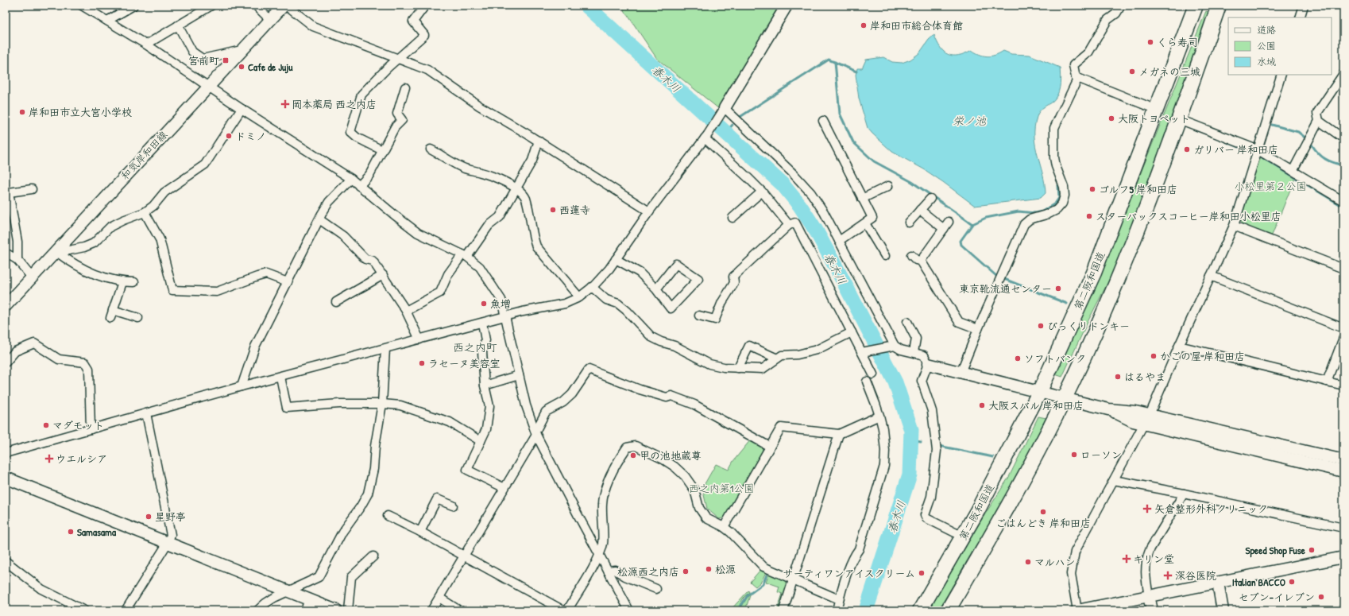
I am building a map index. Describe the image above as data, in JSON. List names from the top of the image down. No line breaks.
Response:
{"streets":{"highway":["第二阪和国道"],"street":["和気岸和田線"]},"districts":["西之内町"],"water":["春木川","栄ノ池"],"parks":["小松里第２公園","西之内第1公園"],"places":{"other":["岸和田市総合体育館","くら寿司","Cafe de Juju","メガネの三城","岸和田市立大宮小学校","大阪トヨペット","ドミノ","ガリバー 岸和田店","ゴルフ5 岸和田店","西蓮寺","スターバックスコーヒー岸和田小松里店","東京靴流通センター","魚増","びっくりドンキー","かごの屋 岸和田店","ソフトバンク","ラセーヌ美容室","はるやま","大阪スバル 岸和田店","マダモット","ローソン","甲の池地蔵尊","ごはんどき 岸和田店","星野亭","Samasama","Speed Shop Fuse","マルハン","松源","松源西之内店","サーティワンアイスクリーム","Italian BACCO","セブン-イレブン"],"transit":["宮前町"],"health":["岡本薬局 西之内店","ウエルシア","矢倉整形外科クリニック","キリン堂","深谷医院"]},"legend":["道路","公園","水域"]}
